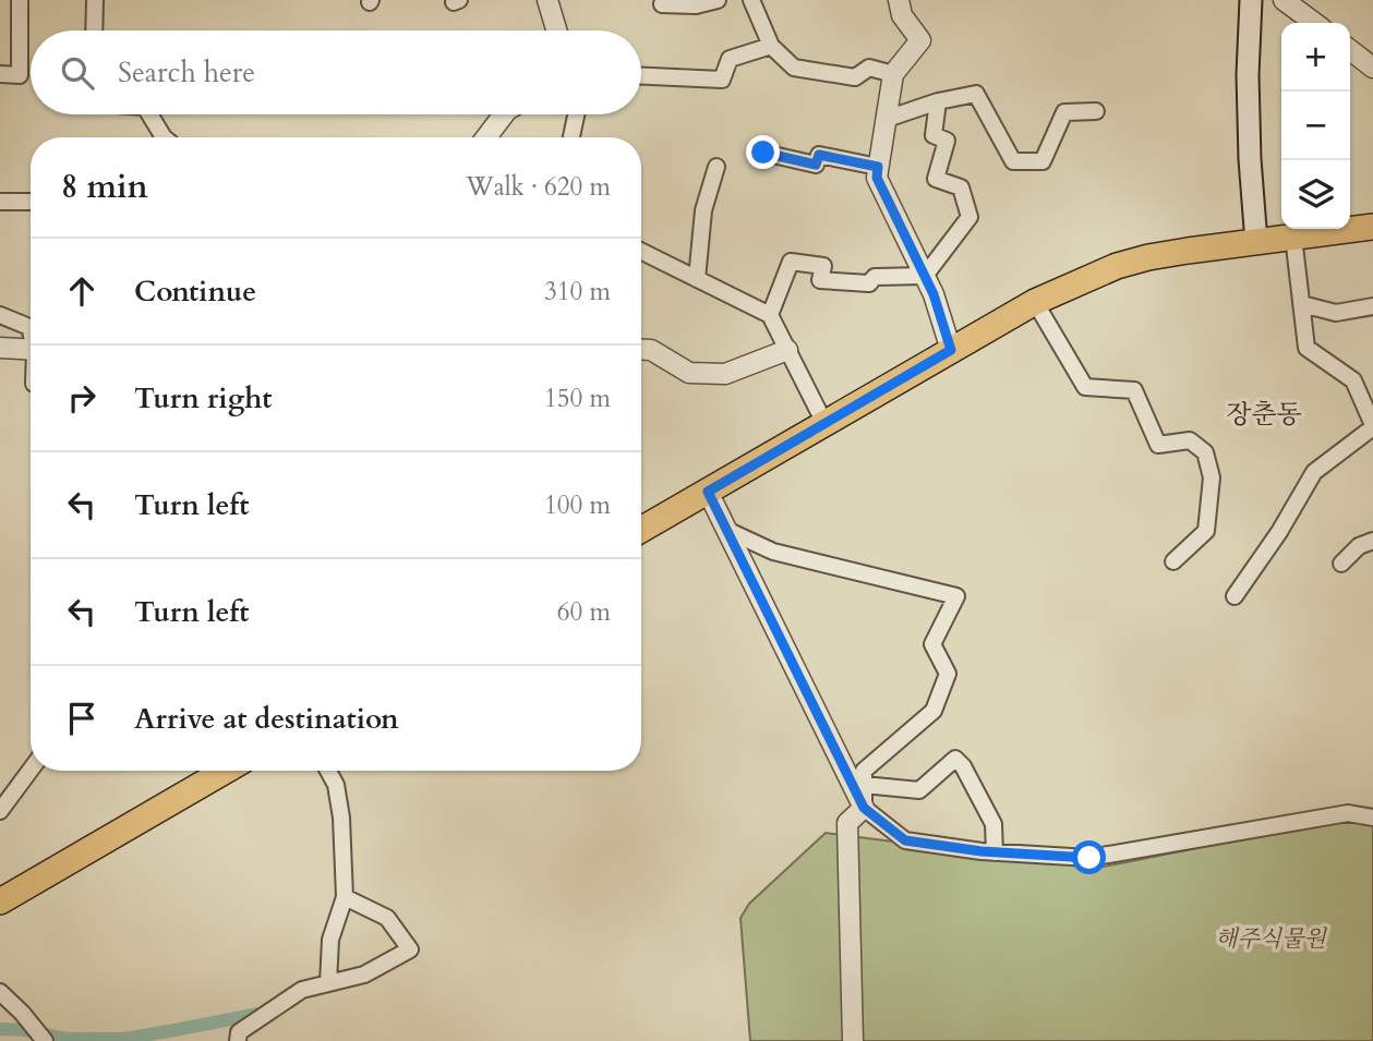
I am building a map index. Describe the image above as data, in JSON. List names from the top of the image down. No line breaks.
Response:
{"districts":["장춘동"],"parks":["해주식물원"],"page":{"map_buttons":["+","−"],"search":"Search here","heading":["8 min","Walk · 620 m"],"list":[["Continue","310 m"],["Turn right","150 m"],["Turn left","100 m"],["Turn left","60 m"],"Arrive at destination"]}}
